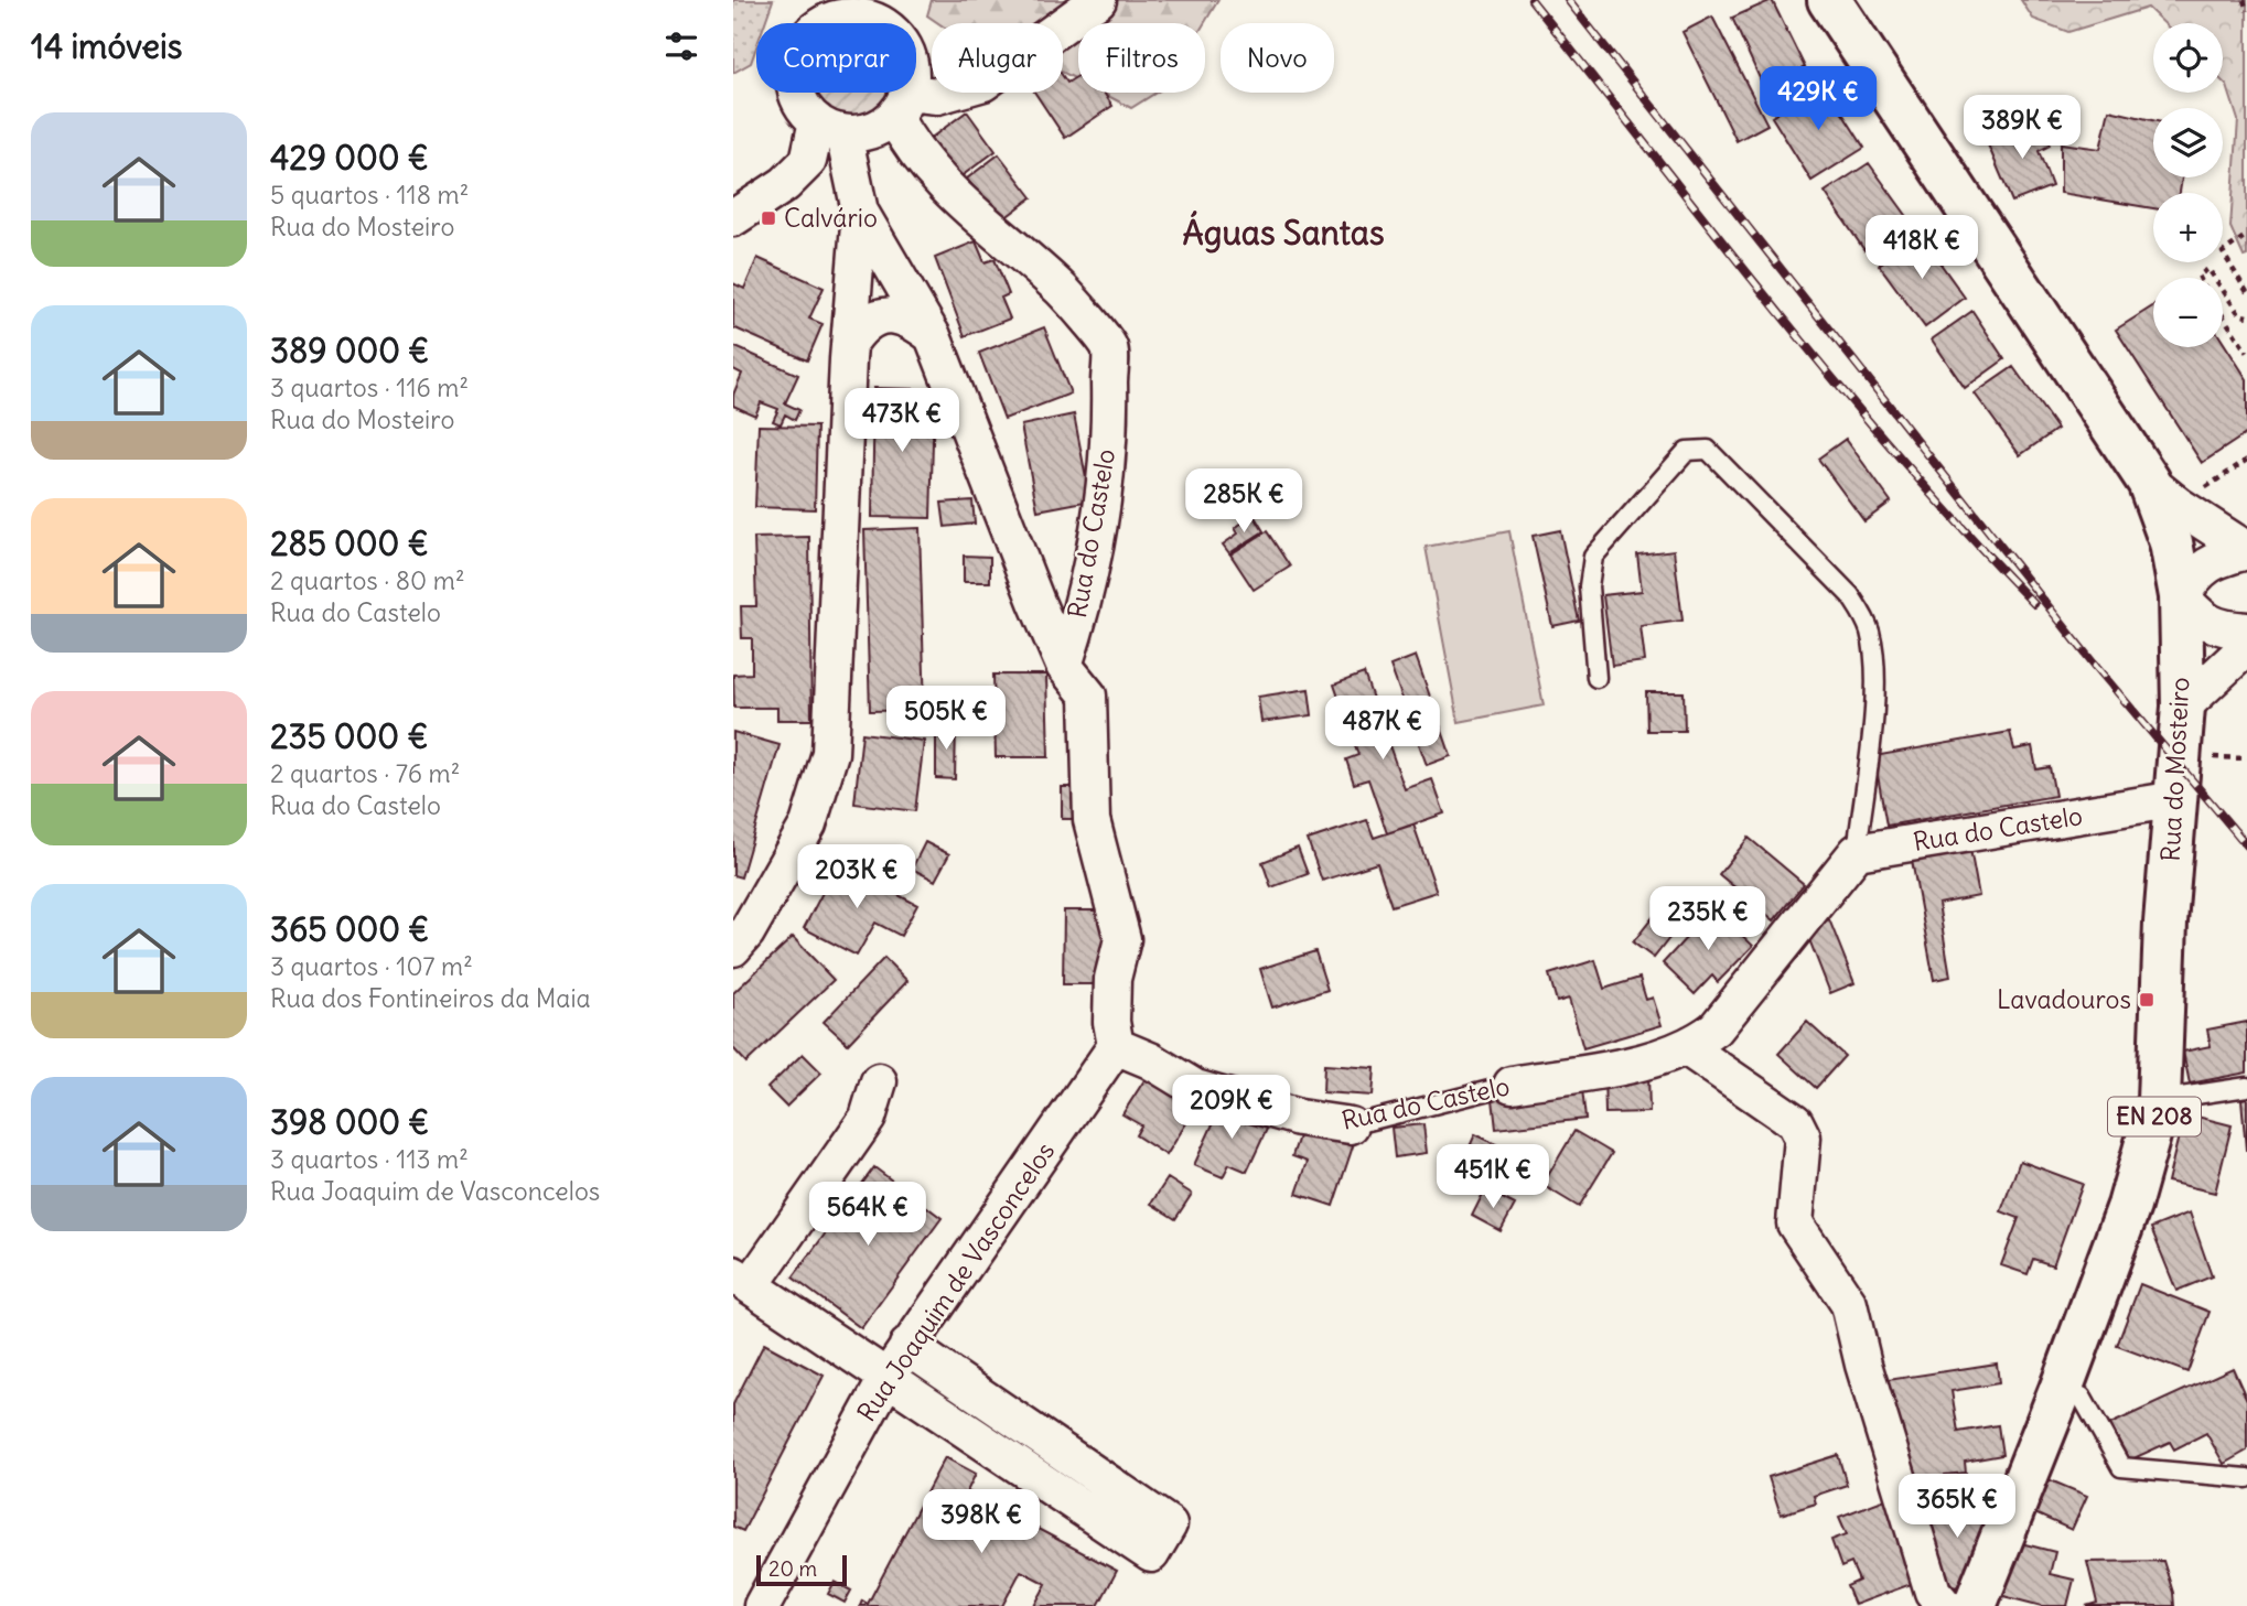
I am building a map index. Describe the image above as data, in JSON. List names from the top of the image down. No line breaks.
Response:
{"streets":{"main road":["Rua do Mosteiro","EN 208"],"street":["Rua do Castelo","Rua Joaquim de Vasconcelos"]},"crossings":[["Rua do Castelo","Rua do Mosteiro"],["Rua do Castelo","Rua Joaquim de Vasconcelos"]],"districts":["Águas Santas"],"places":{"transit":["Calvário","Lavadouros"]},"scale_bar":"20 m","page":{"heading":"14 imóveis","map_buttons":["+","−"],"chip":["Comprar","Alugar","Filtros","Novo"],"price":["429K €","389K €","418K €","473K €","285K €","505K €","487K €","203K €","235K €","209K €","451K €","564K €","365K €","398K €"],"list":[{"name":"429 000 €","note":"5 quartos · 118 m² · Rua do Mosteiro"},{"name":"389 000 €","note":"3 quartos · 116 m² · Rua do Mosteiro"},{"name":"285 000 €","note":"2 quartos · 80 m² · Rua do Castelo"},{"name":"235 000 €","note":"2 quartos · 76 m² · Rua do Castelo"},{"name":"365 000 €","note":"3 quartos · 107 m² · Rua dos Fontineiros da Maia"},{"name":"398 000 €","note":"3 quartos · 113 m² · Rua Joaquim de Vasconcelos"}],"scale":"20 m"}}
